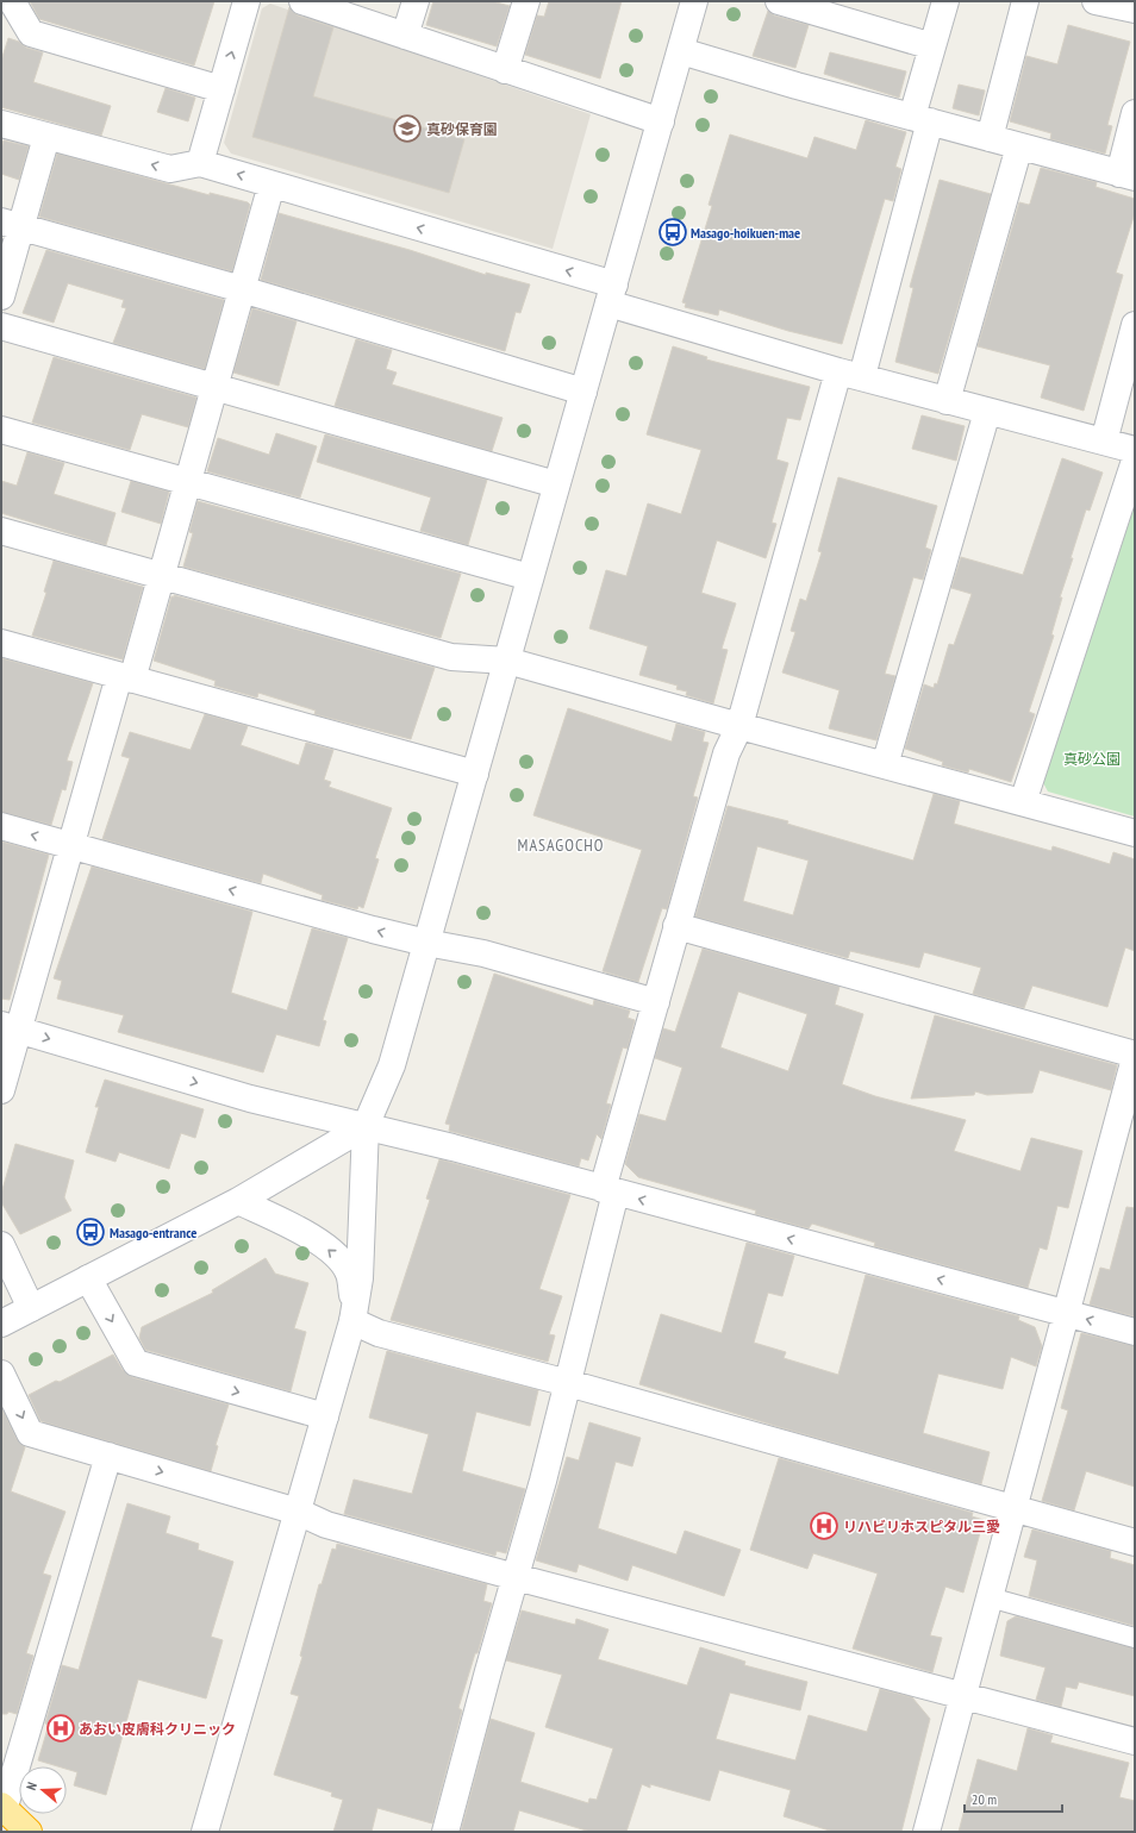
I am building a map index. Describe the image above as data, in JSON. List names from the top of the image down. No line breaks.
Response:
{"districts":["MASAGOCHO"],"parks":["真砂公園"],"places":{"school or university":["真砂保育園"],"bus stop":["Masago-hoikuen-mae","Masago-entrance"],"hospital":["リハビリホスピタル三愛","あおい皮膚科クリニック"]},"scale_bar":"20 m","north":"left"}
